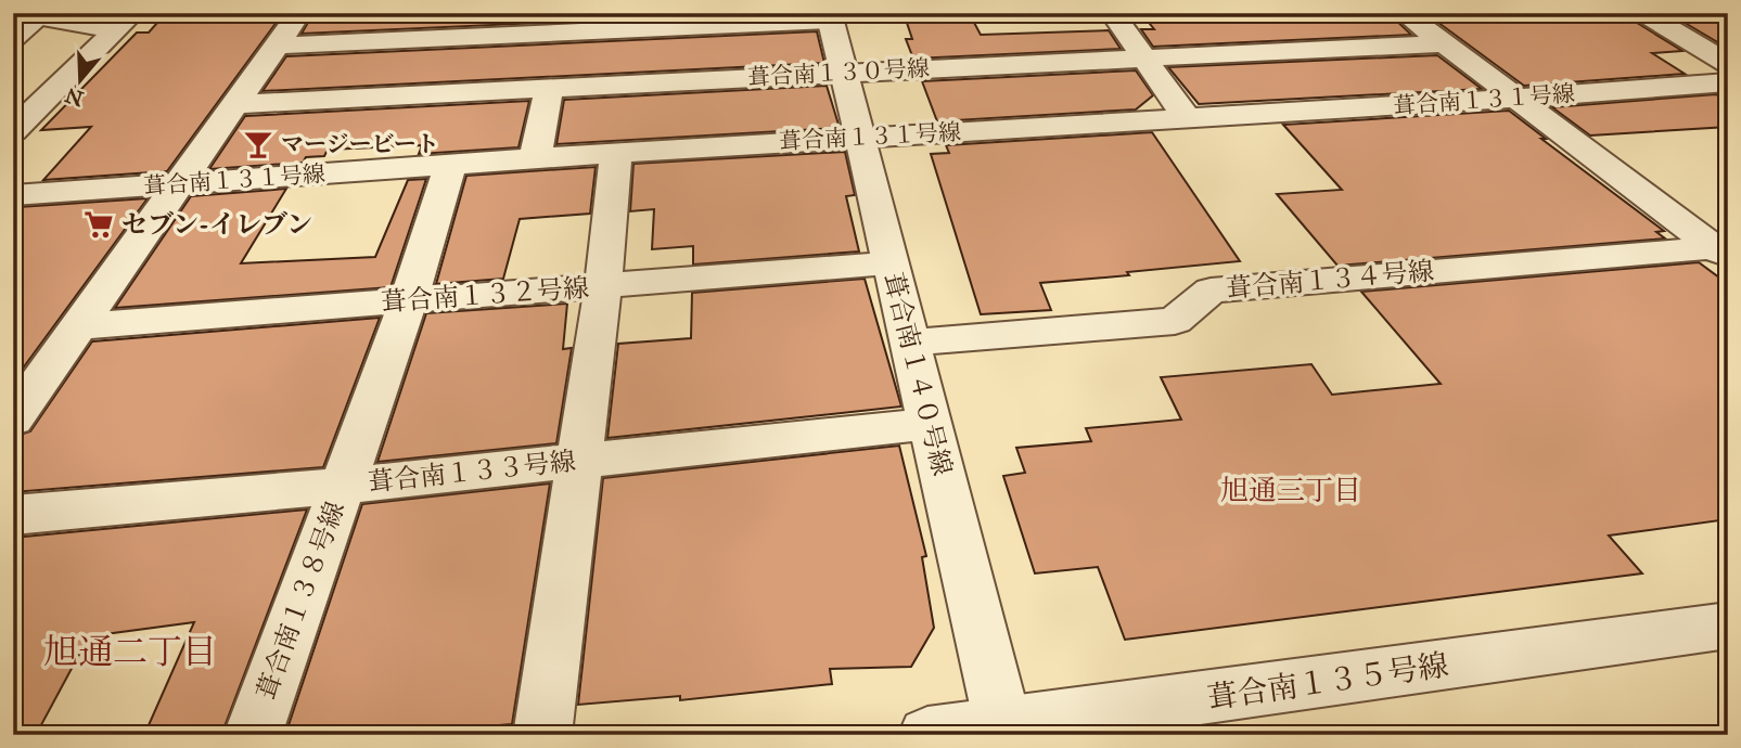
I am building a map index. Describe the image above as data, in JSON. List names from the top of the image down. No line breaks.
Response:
{"streets":{"street":["葺合南１３０号線","葺合南１３１号線","葺合南１３４号線","葺合南１３２号線","葺合南１４０号線","葺合南１３３号線","葺合南１３８号線","葺合南１３５号線"]},"crossings":[["葺合南１３０号線","葺合南１４０号線"],["葺合南１３１号線","葺合南１４０号線"],["葺合南１３１号線","葺合南１３８号線"],["葺合南１３４号線","葺合南１４０号線"],["葺合南１３２号線","葺合南１４０号線"],["葺合南１３２号線","葺合南１３８号線"],["葺合南１４０号線","葺合南１３３号線"],["葺合南１４０号線","葺合南１３５号線"],["葺合南１３３号線","葺合南１３８号線"]],"districts":["旭通三丁目","旭通二丁目"],"places":{"bar":["マージービート"],"supermarket":["セブン-イレブン"]},"north":"bottom"}
